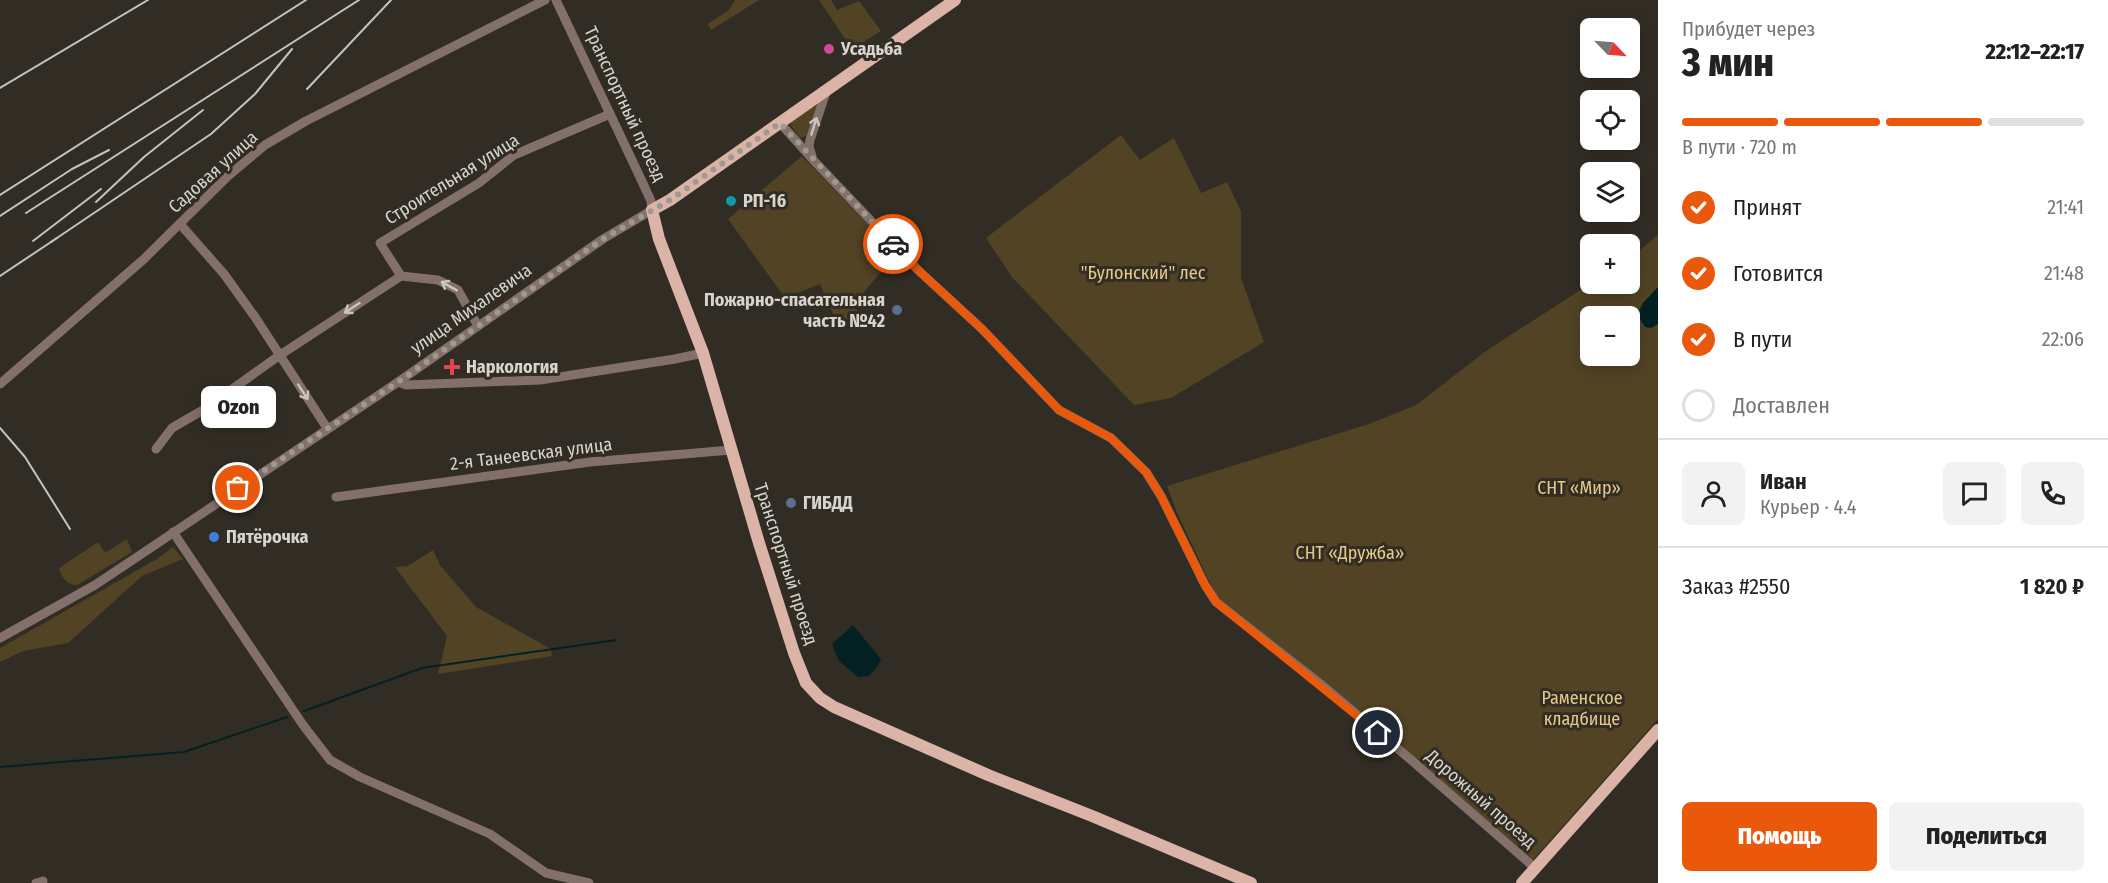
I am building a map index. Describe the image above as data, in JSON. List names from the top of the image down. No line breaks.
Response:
{"streets":{"main road":["Транспортный проезд","улица Михалевича"],"street":["Садовая улица","Строительная улица","2-я Танеевская улица","Дорожный проезд"]},"crossings":[["Транспортный проезд","Строительная улица"],["Транспортный проезд","улица Михалевича"],["Транспортный проезд","2-я Танеевская улица"],["улица Михалевича","Дорожный проезд"]],"parks":["\"Булонский\" лес","СНТ «Мир»","СНТ «Дружба»","Раменское кладбище"],"places":{"other":["Усадьба","РП-16","Пожарно-спасательная часть №42","Ozon","ГИБДД","Пятёрочка"],"health":["Наркология"]},"north":"bottom right","page":{"heading":["3 мин","Прибудет через","22:12–22:17"],"panel":["Иван","Курьер · 4.4","Заказ #2550","1 820 ₽"],"map_buttons":["+","−"],"bar":"В пути · 720 m","list":[["Принят","21:41"],["Готовится","21:48"],["В пути","22:06"],"Доставлен"],"bubble":"Ozon","buttons":["Помощь","Поделиться"]}}
